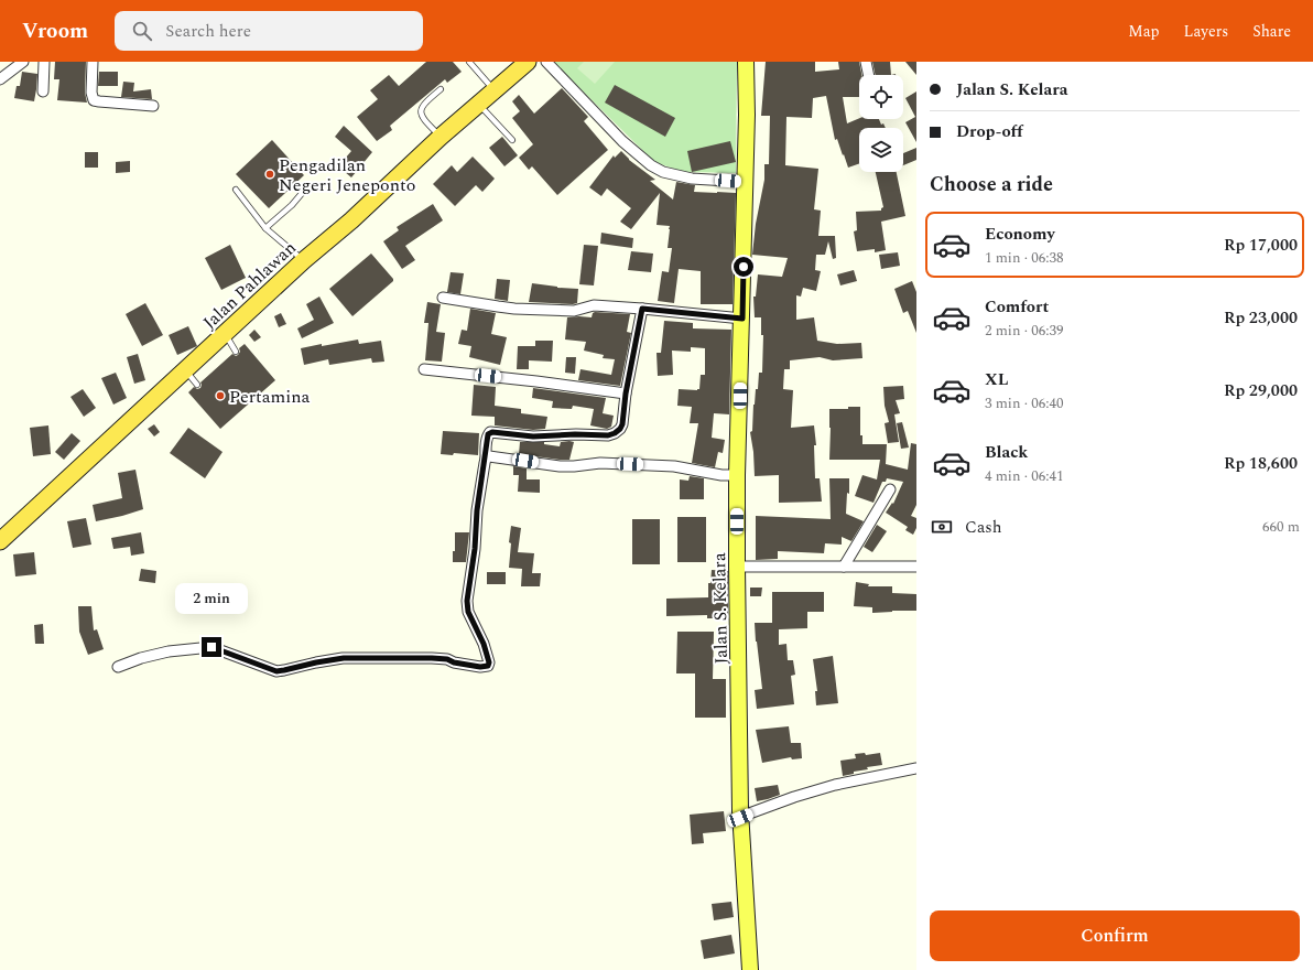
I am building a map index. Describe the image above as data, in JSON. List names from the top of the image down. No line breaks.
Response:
{"streets":{"highway":["Jalan Pahlawan"],"main road":["Jalan S. Kelara"]},"places":["Pengadilan Negeri Jeneponto","Pertamina"],"page":{"header":"Vroom","search":"Search here","nav":["Map","Layers","Share"],"banner":["Jalan S. Kelara","Drop-off"],"heading":"Choose a ride","list":[{"name":"Economy","note":"1 min · 06:38","value":"Rp 17,000"},{"name":"Comfort","note":"2 min · 06:39","value":"Rp 23,000"},{"name":"XL","note":"3 min · 06:40","value":"Rp 29,000"},{"name":"Black","note":"4 min · 06:41","value":"Rp 18,600"}],"pay":["Cash","660 m"],"bubble":"2 min","buttons":"Confirm"}}
